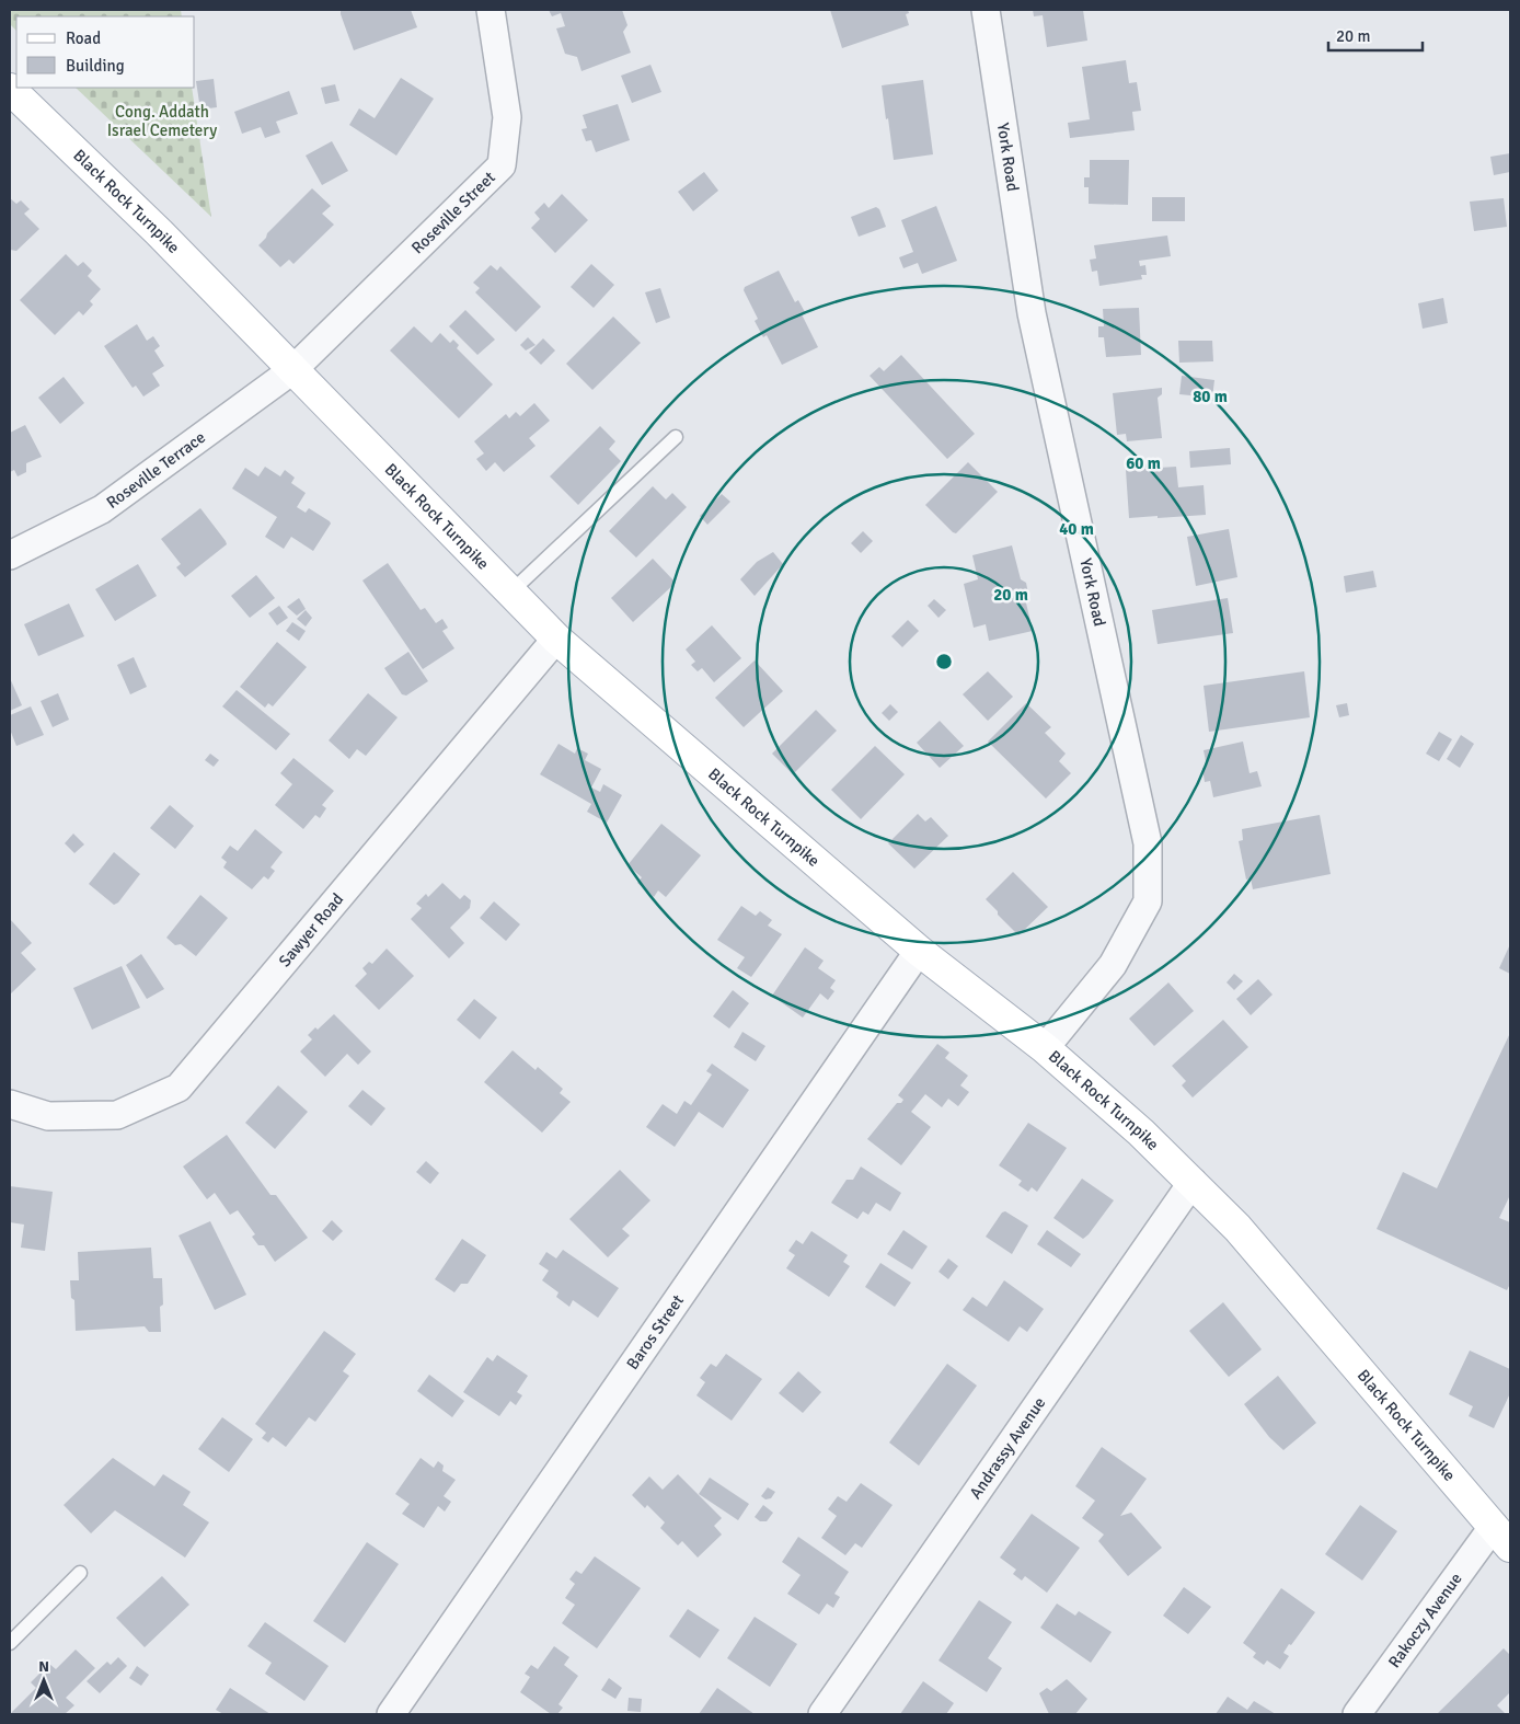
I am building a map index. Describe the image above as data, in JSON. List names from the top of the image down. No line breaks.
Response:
{"streets":{"main road":["Black Rock Turnpike"],"street":["York Road","Roseville Street","Roseville Terrace","Sawyer Road","Baros Street","Andrassy Avenue","Rakoczy Avenue"]},"crossings":[["York Road","Black Rock Turnpike"],["Black Rock Turnpike","Roseville Street"],["Black Rock Turnpike","Roseville Terrace"],["Black Rock Turnpike","Sawyer Road"],["Black Rock Turnpike","Baros Street"],["Black Rock Turnpike","Andrassy Avenue"],["Black Rock Turnpike","Rakoczy Avenue"],["Roseville Street","Roseville Terrace"]],"parks":["Cong. Addath Israel Cemetery"],"legend":["Road","Building"],"scale_bar":"20 m","north":"top","rings":["80 m","60 m","40 m","20 m"]}
